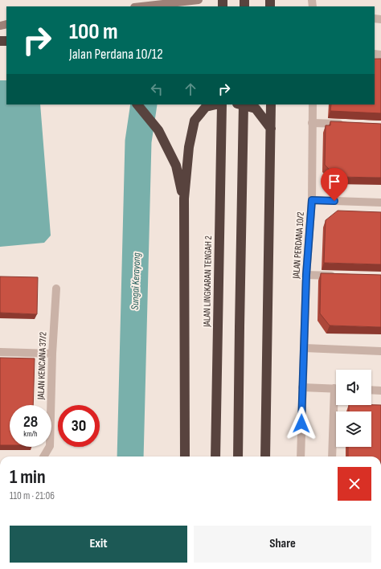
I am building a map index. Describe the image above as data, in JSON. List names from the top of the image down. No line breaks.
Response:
{"streets":{"highway":["JALAN LINGKARAN TENGAH 2"],"street":["JALAN PERDANA 10/2","JALAN KENCANA 37/2"]},"water":["Sungai Kerayong"],"page":{"turn":["100 m","Jalan Perdana 10/12"],"speed":"28 km/h","limit":"30","heading":["1 min","110 m · 21:06"],"buttons":["Exit","Share"]}}
